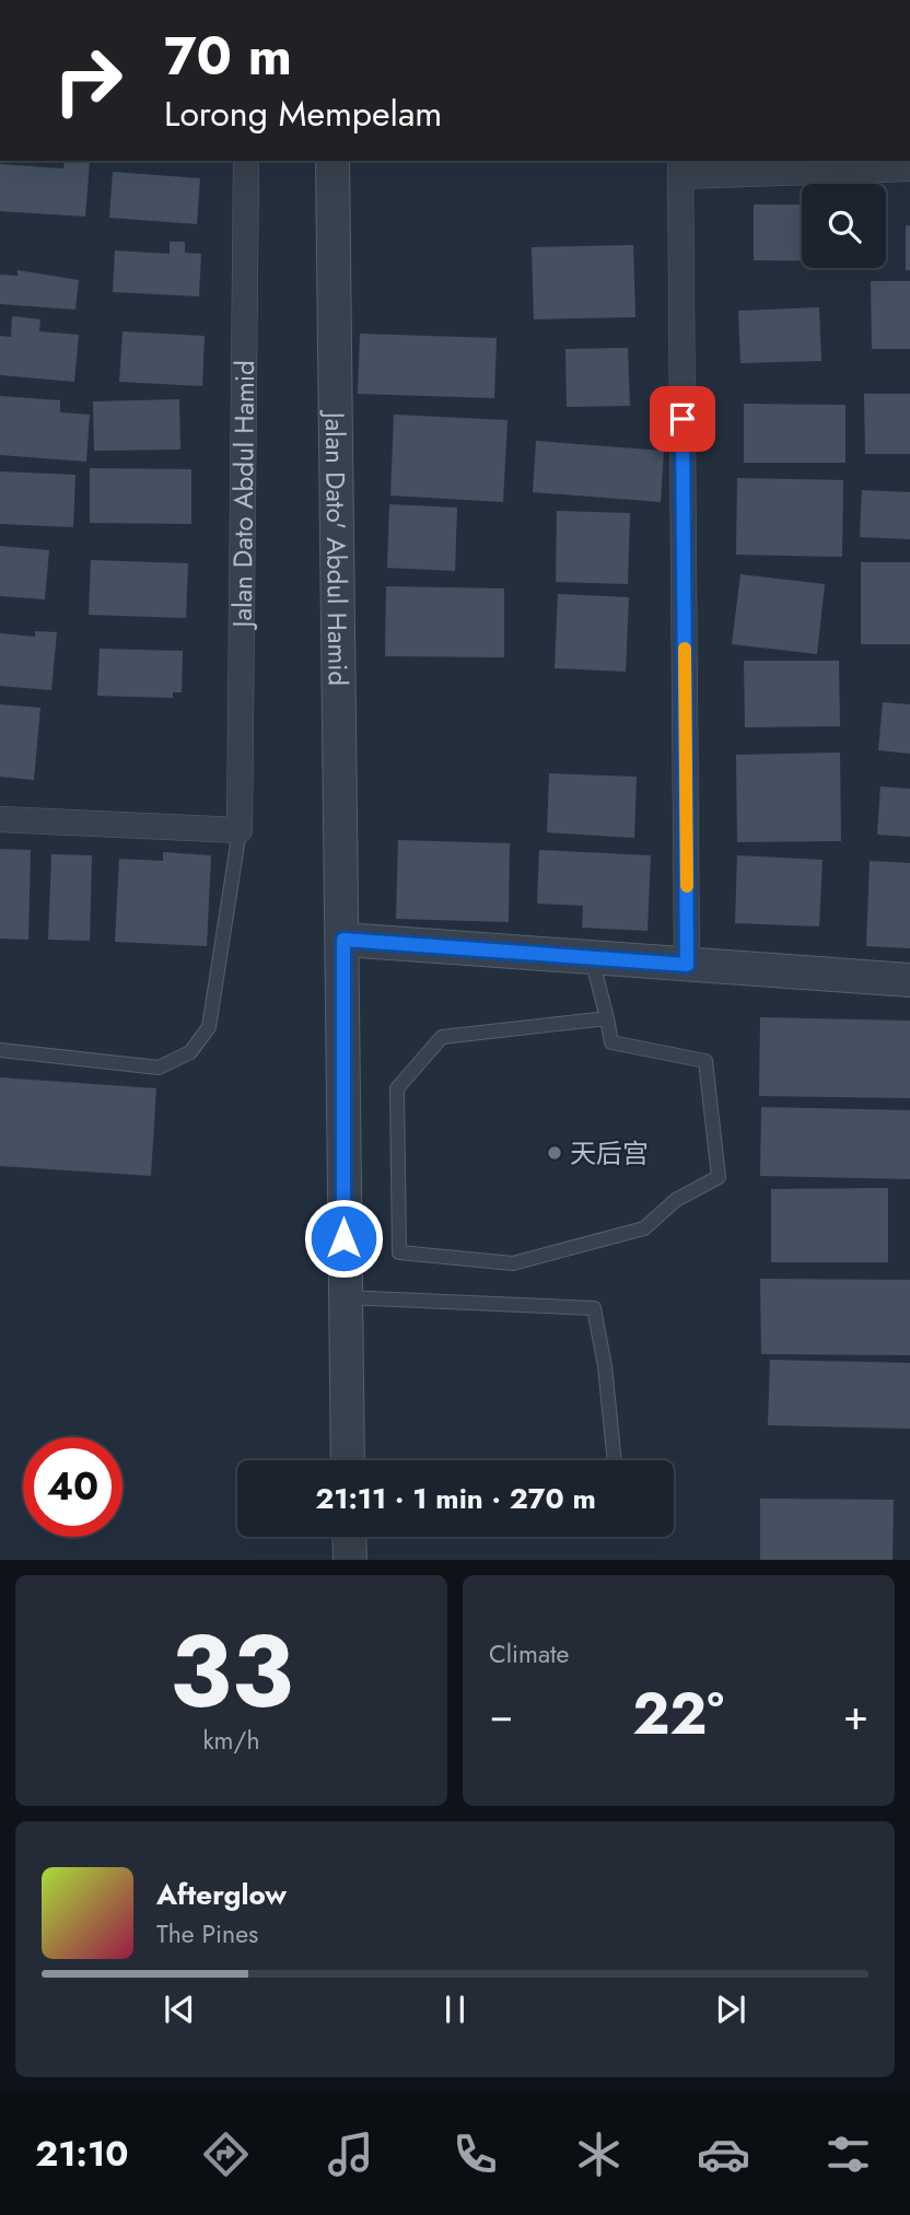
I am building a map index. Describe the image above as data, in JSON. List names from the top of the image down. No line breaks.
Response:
{"streets":{"street":["Jalan Dato Abdul Hamid","Jalan Dato' Abdul Hamid"]},"places":["天后宫"],"page":{"turn":["70 m","Lorong Mempelam"],"limit":"40","trip":"21:11 · 1 min · 270 m","tile":[["33","km/h"],"Climate"],"heat":["−","22°","+"],"song":["Afterglow","The Pines"],"tabs":"21:10"}}
